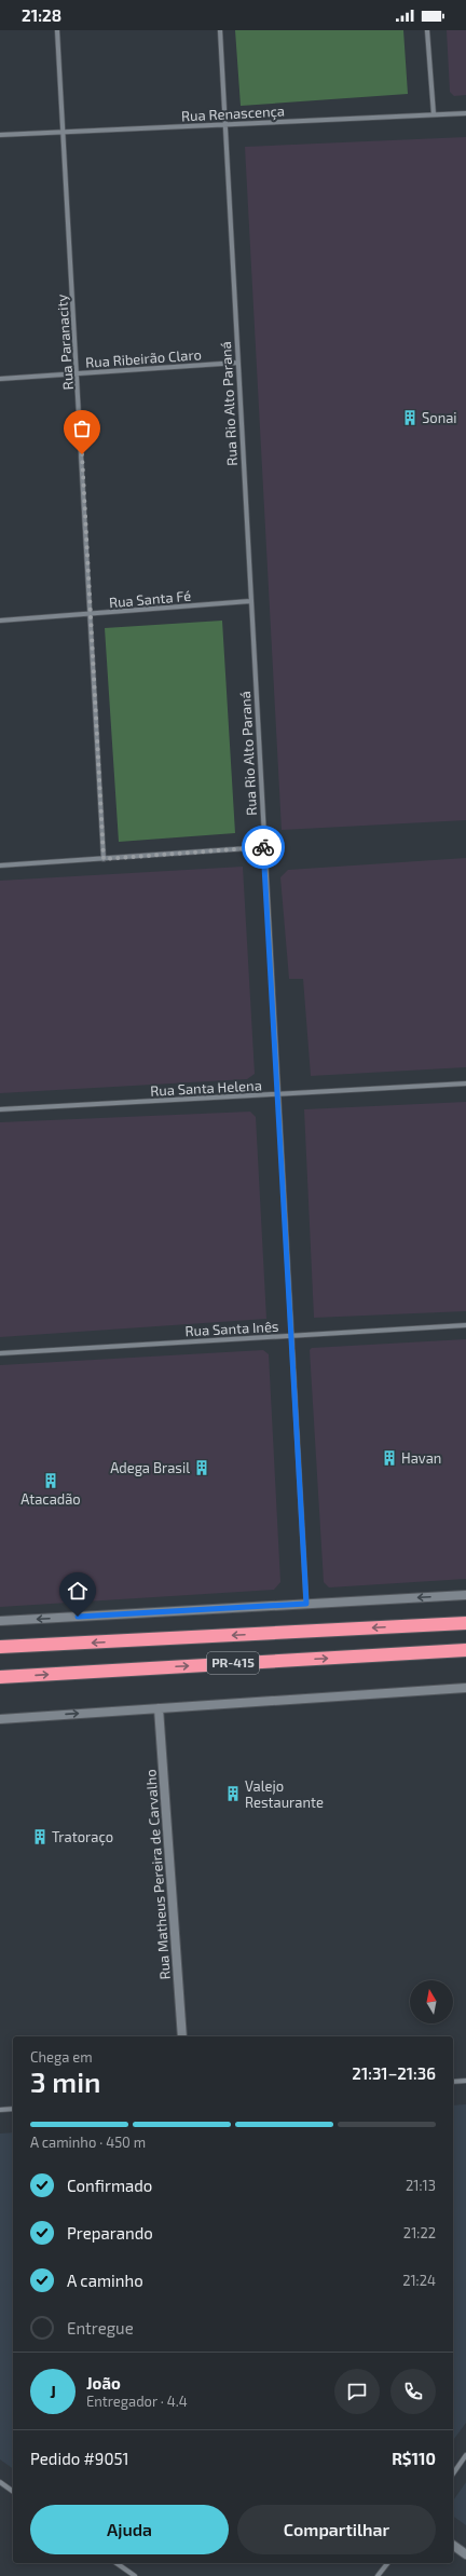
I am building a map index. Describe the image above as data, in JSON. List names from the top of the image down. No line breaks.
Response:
{"streets":{"highway":["PR-415"],"street":["Rua Renascença","Rua Paranacity","Rua Ribeirão Claro","Rua Rio Alto Paraná","Rua Santa Fé","Rua Santa Helena","Rua Santa Inês","Rua Matheus Pereira de Carvalho"]},"crossings":[["Rua Renascença","Rua Paranacity"],["Rua Renascença","Rua Rio Alto Paraná"],["Rua Paranacity","Rua Ribeirão Claro"],["Rua Paranacity","Rua Santa Fé"],["Rua Ribeirão Claro","Rua Rio Alto Paraná"],["Rua Rio Alto Paraná","Rua Santa Fé"],["Rua Rio Alto Paraná","Rua Santa Helena"],["Rua Rio Alto Paraná","Rua Santa Inês"]],"places":{"building":["Sonai","Havan","Adega Brasil","Atacadão","Valejo Restaurante","Tratoraço"]},"north":"top","page":{"status":"21:28","heading":["3 min","Chega em","21:31–21:36"],"panel":["João","Entregador · 4.4","Pedido #9051","R$110"],"bar":"A caminho · 450 m","list":[["Confirmado","21:13"],["Preparando","21:22"],["A caminho","21:24"],"Entregue"],"round":"J","buttons":["Ajuda","Compartilhar"]}}
